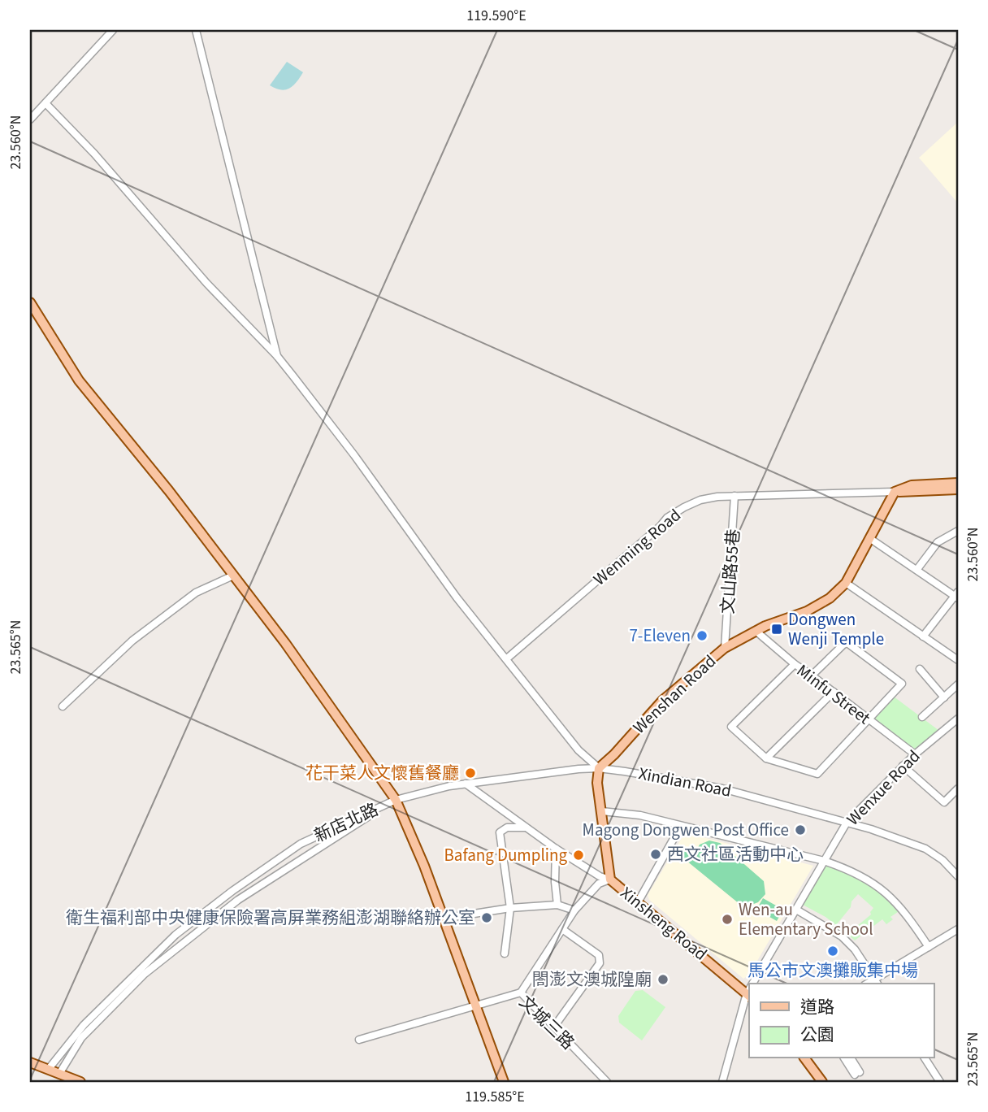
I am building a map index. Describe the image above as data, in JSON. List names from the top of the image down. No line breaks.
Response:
{"streets":{"main road":["Wenshan Road","Xinsheng Road"],"street":["Wenming Road","文山路55巷","Minfu Street","Xindian Road","Wenxue Road","新店北路","文城三路"]},"crossings":[["Wenming Road","文山路55巷"],["Wenming Road","Wenshan Road"],["文山路55巷","Wenshan Road"],["Wenshan Road","Minfu Street"],["Wenshan Road","Xindian Road"],["Wenshan Road","Xinsheng Road"],["Minfu Street","Wenxue Road"],["Xindian Road","Wenxue Road"],["Xindian Road","新店北路"],["Xindian Road","Xinsheng Road"]],"places":{"transit":["Dongwen Wenji Temple"],"other":["7-Eleven","花干菜人文懷舊餐廳","Magong Dongwen Post Office","西文社區活動中心","Bafang Dumpling","衛生福利部中央健康保險署高屏業務組澎湖聯絡辦公室","Wen-au Elementary School","馬公市文澳攤販集中場","閤澎文澳城隍廟"]},"legend":["道路","公園"],"coordinates":["119.590°E","23.560°N","23.565°N","119.585°E"]}
